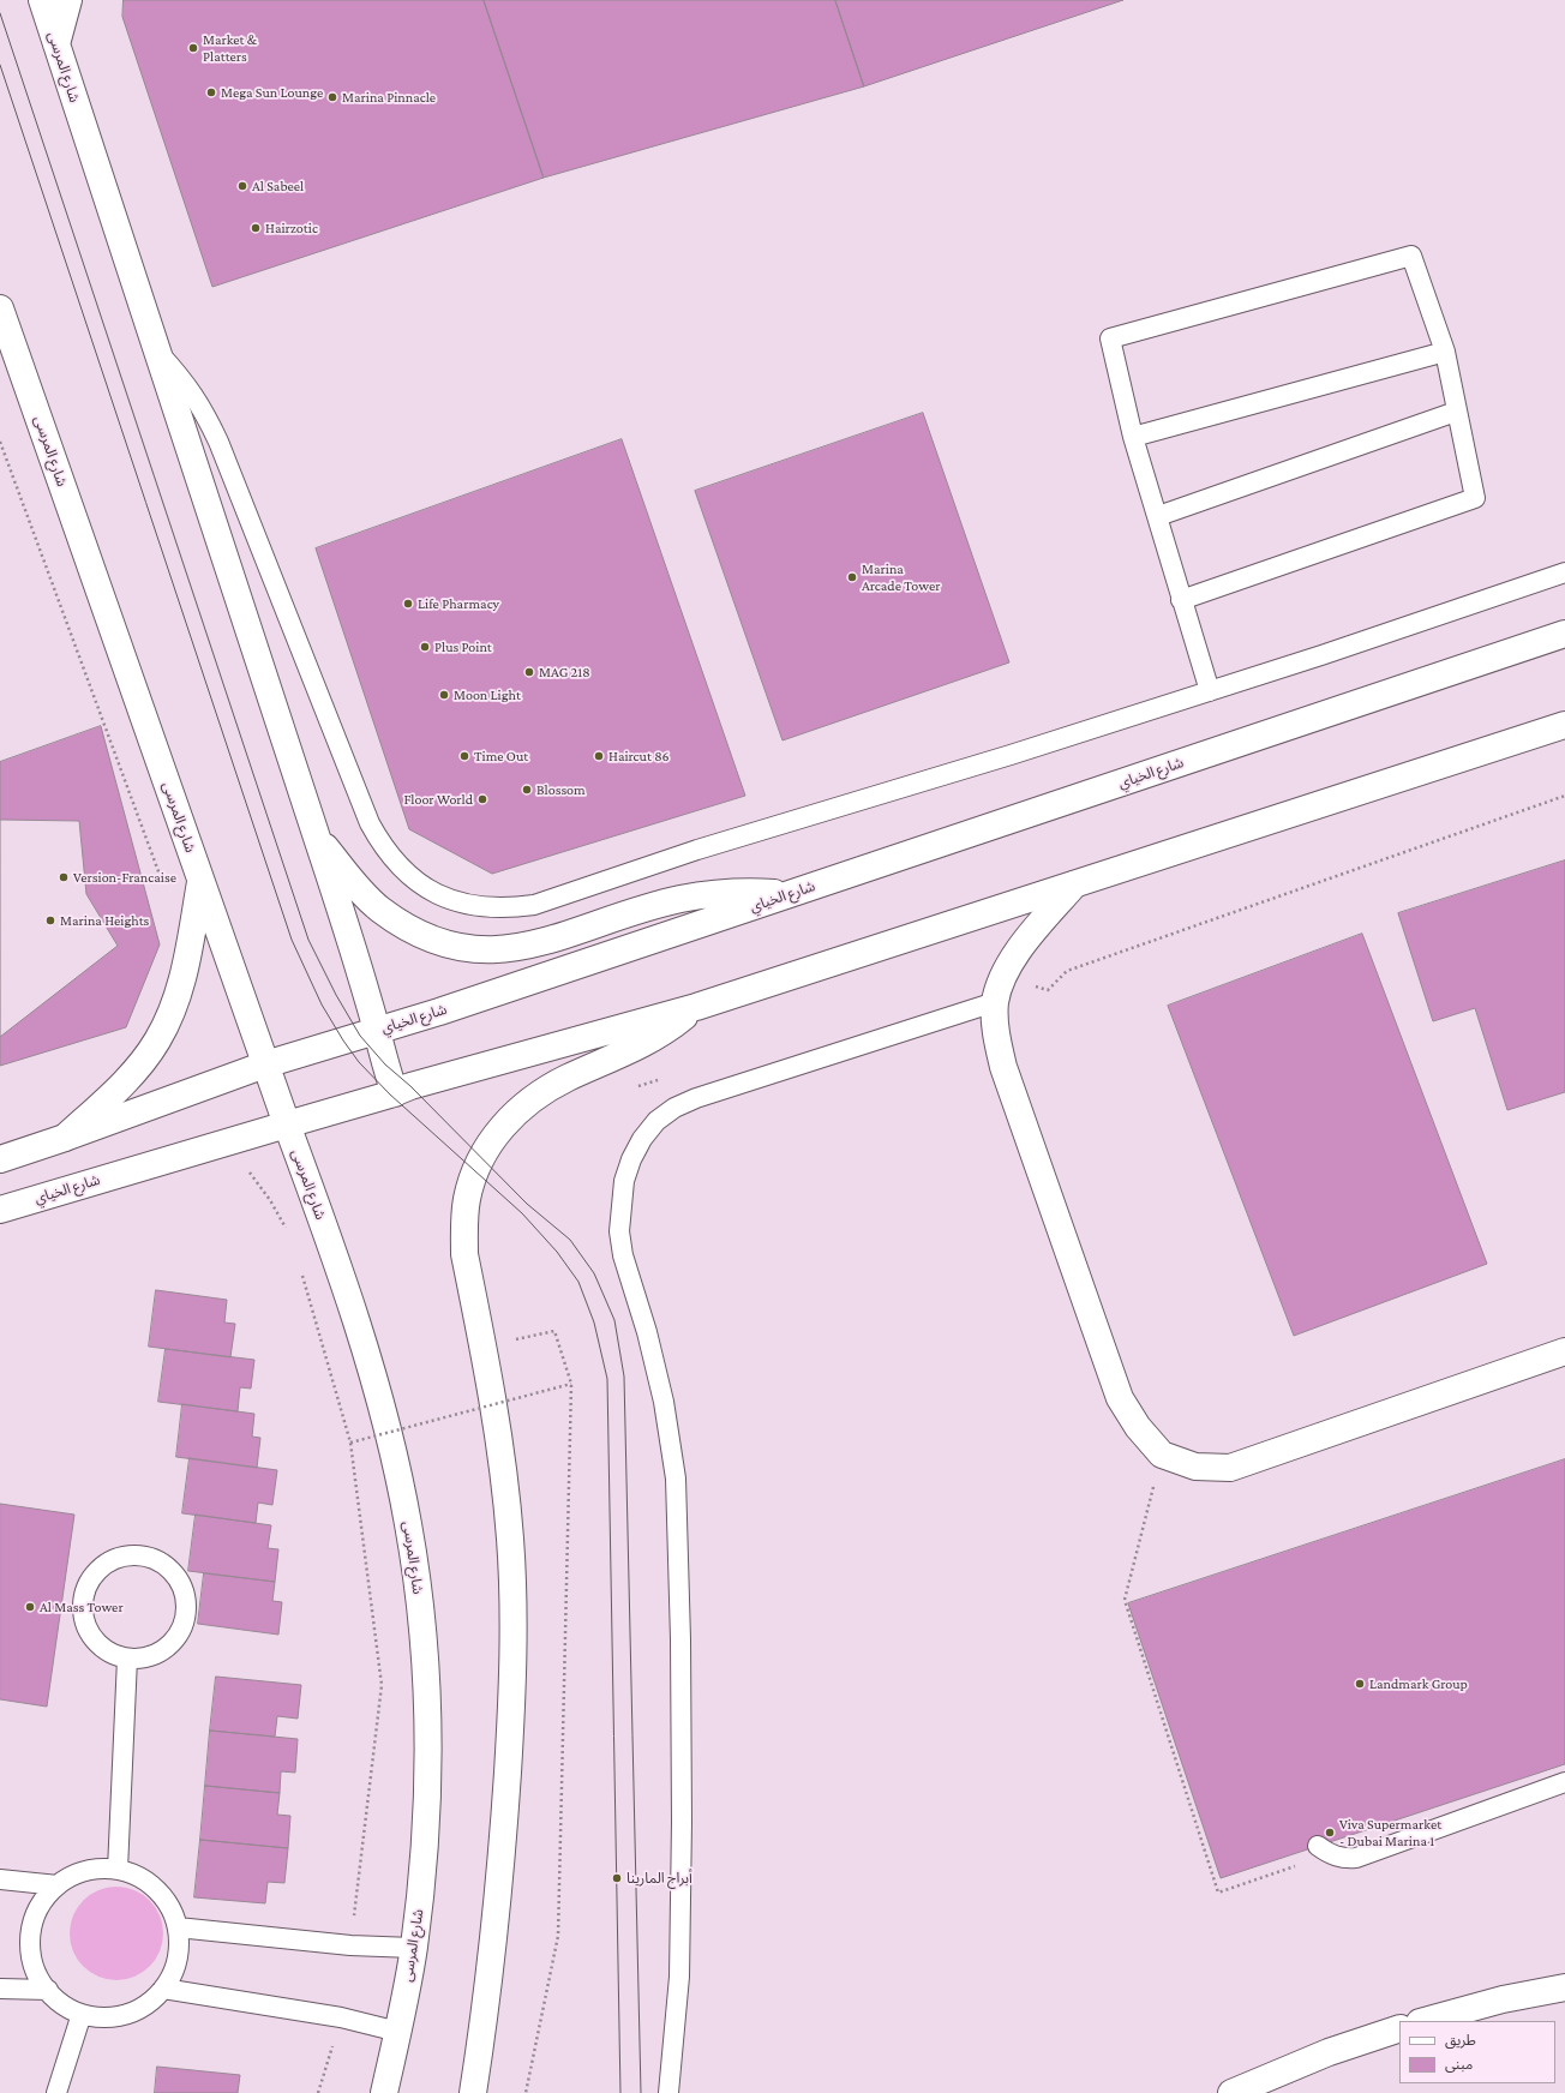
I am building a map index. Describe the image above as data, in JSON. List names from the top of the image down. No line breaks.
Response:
{"streets":{"main road":["شارع المرسى","شارع الخياي"]},"crossings":[["شارع المرسى","شارع الخياي"]],"places":["Market & Platters","Mega Sun Lounge","Marina Pinnacle","Al Sabeel","Hairzotic","Marina Arcade Tower","Life Pharmacy","Plus Point","MAG 218","Moon Light","Time Out","Haircut 86","Blossom","Floor World","Version-Francaise","Marina Heights","Al Mass Tower","Landmark Group","Viva Supermarket - Dubai Marina 1","أبراج المارينا"],"legend":["طريق","مبنى"]}
